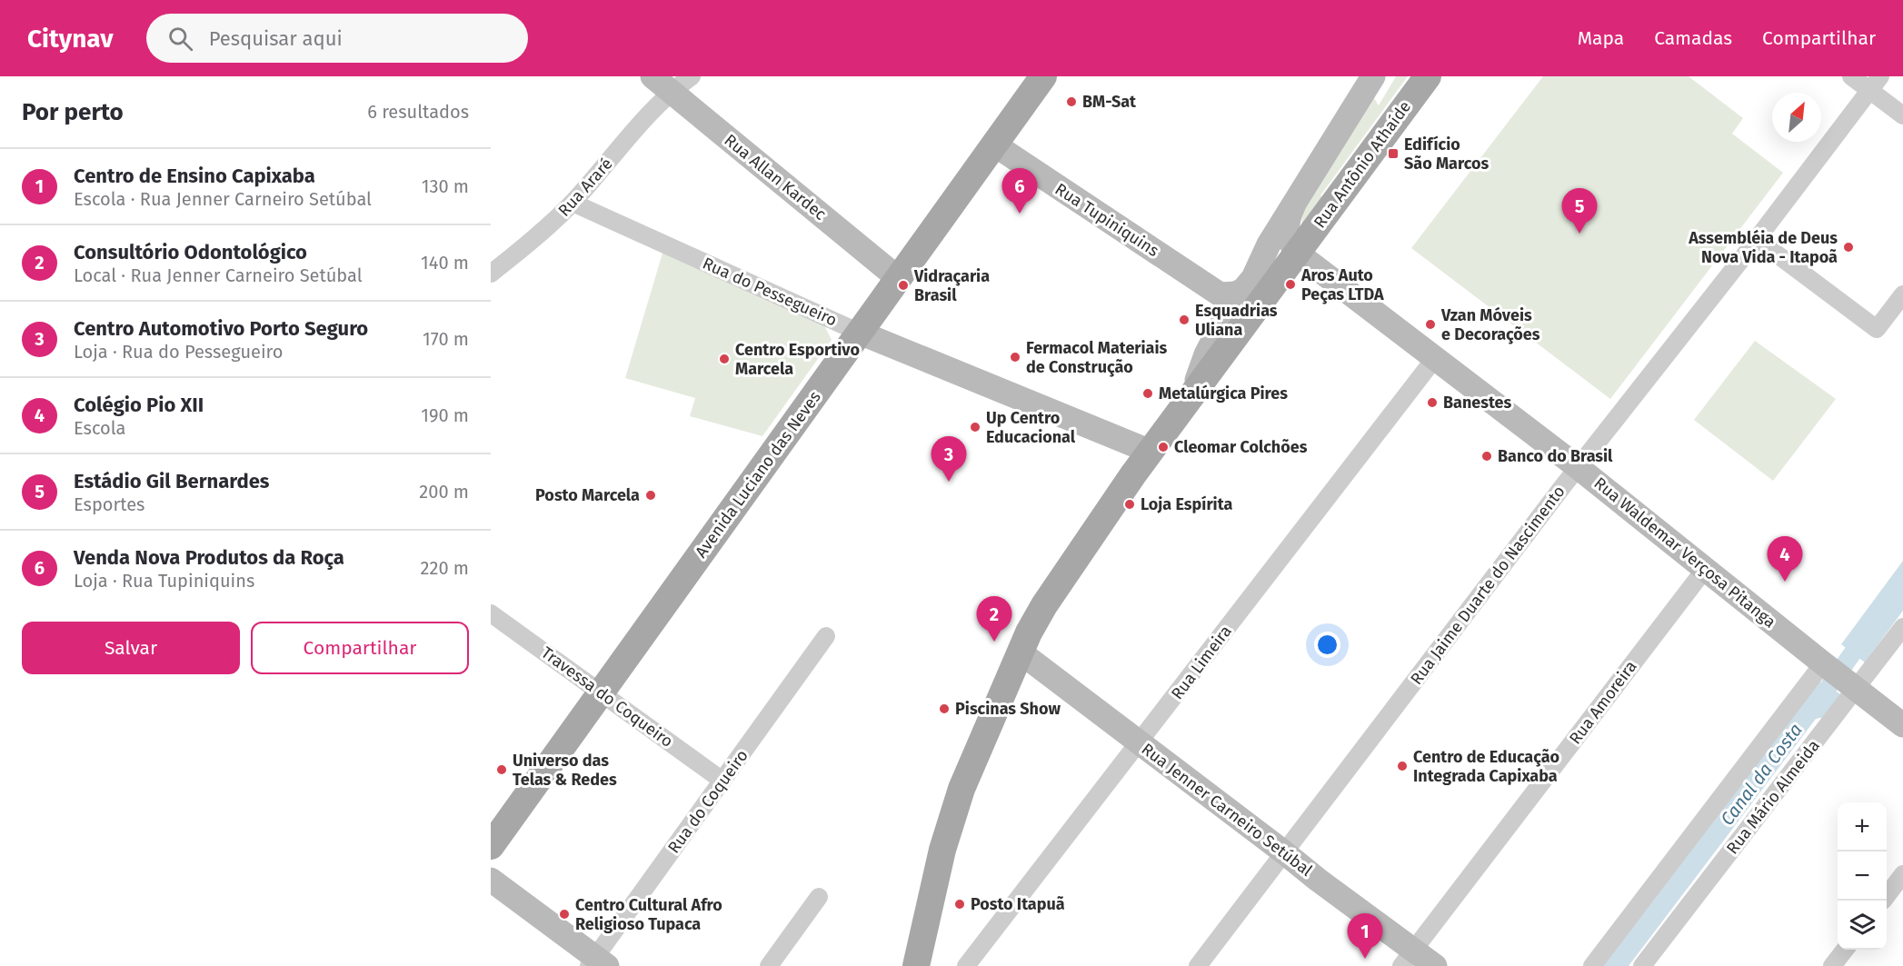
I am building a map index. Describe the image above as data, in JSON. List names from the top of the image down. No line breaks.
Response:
{"streets":{"main road":["Rua Antônio Athaíde","Avenida Luciano das Neves"],"street":["Rua Allan Kardec","Rua Araré","Rua Tupiniquins","Rua do Pessegueiro","Rua Waldemar Verçosa Pitanga","Rua Jaime Duarte do Nascimento","Rua Limeira","Travessa do Coqueiro","Rua Amoreira","Rua Mário Almeida","Rua do Coqueiro","Rua Jenner Carneiro Setúbal"]},"crossings":[["Rua Antônio Athaíde","Rua do Pessegueiro"],["Rua Antônio Athaíde","Rua Waldemar Verçosa Pitanga"],["Rua Antônio Athaíde","Rua Jenner Carneiro Setúbal"],["Rua Allan Kardec","Rua Araré"],["Rua Allan Kardec","Avenida Luciano das Neves"],["Rua Araré","Rua do Pessegueiro"],["Rua Tupiniquins","Avenida Luciano das Neves"],["Rua do Pessegueiro","Avenida Luciano das Neves"],["Avenida Luciano das Neves","Travessa do Coqueiro"],["Rua Waldemar Verçosa Pitanga","Rua Jaime Duarte do Nascimento"],["Rua Waldemar Verçosa Pitanga","Rua Limeira"],["Rua Waldemar Verçosa Pitanga","Rua Amoreira"],["Rua Waldemar Verçosa Pitanga","Rua Mário Almeida"],["Rua Jaime Duarte do Nascimento","Rua Jenner Carneiro Setúbal"],["Rua Limeira","Rua Jenner Carneiro Setúbal"],["Travessa do Coqueiro","Rua do Coqueiro"],["Rua Amoreira","Rua Jenner Carneiro Setúbal"]],"water":["Canal da Costa"],"places":{"other":["BM-Sat","Assembléia de Deus Nova Vida - Itapoã","Aros Auto Peças LTDA","Vidraçaria Brasil","Esquadrias Uliana","Vzan Móveis e Decorações","Fermacol Materiais de Construção","Centro Esportivo Marcela","Metalúrgica Pires","Banestes","Up Centro Educacional","Cleomar Colchões","Banco do Brasil","Posto Marcela","Loja Espírita","Piscinas Show","Centro de Educação Integrada Capixaba","Universo das Telas & Redes","Posto Itapuã","Centro Cultural Afro Religioso Tupaca"],"transit":["Edifício São Marcos"]},"north":"top right","page":{"header":"Citynav","search":"Pesquisar aqui","nav":["Mapa","Camadas","Compartilhar"],"heading":["Por perto","6 resultados"],"list":[{"mark":"1","name":"Centro de Ensino Capixaba","note":"Escola · Rua Jenner Carneiro Setúbal","value":"130 m"},{"mark":"2","name":"Consultório Odontológico","note":"Local · Rua Jenner Carneiro Setúbal","value":"140 m"},{"mark":"3","name":"Centro Automotivo Porto Seguro","note":"Loja · Rua do Pessegueiro","value":"170 m"},{"mark":"4","name":"Colégio Pio XII","note":"Escola","value":"190 m"},{"mark":"5","name":"Estádio Gil Bernardes","note":"Esportes","value":"200 m"},{"mark":"6","name":"Venda Nova Produtos da Roça","note":"Loja · Rua Tupiniquins","value":"220 m"}],"pins":["6","5","3","4","2","1"],"buttons":["Salvar","Compartilhar"],"map_buttons":["+","−"]}}
